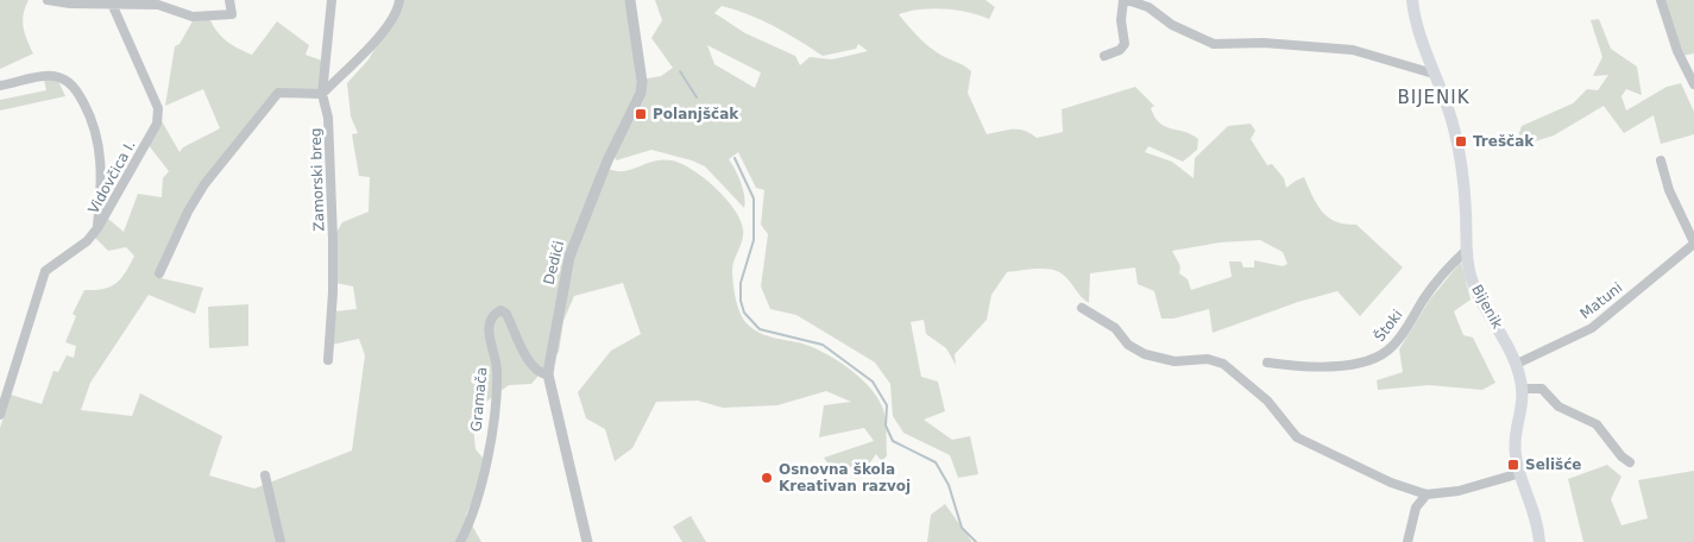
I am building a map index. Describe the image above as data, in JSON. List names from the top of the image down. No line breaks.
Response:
{"streets":{"main road":["Bijenik"],"street":["Vidovčica I.","Zamorski breg","Dedići","Matuni","Štoki","Gramača"]},"crossings":[["Dedići","Gramača"],["Matuni","Bijenik"],["Bijenik","Štoki"]],"districts":["BIJENIK"],"places":{"transit":["Polanjščak","Treščak","Selišće"],"other":["Osnovna škola Kreativan razvoj"]}}
